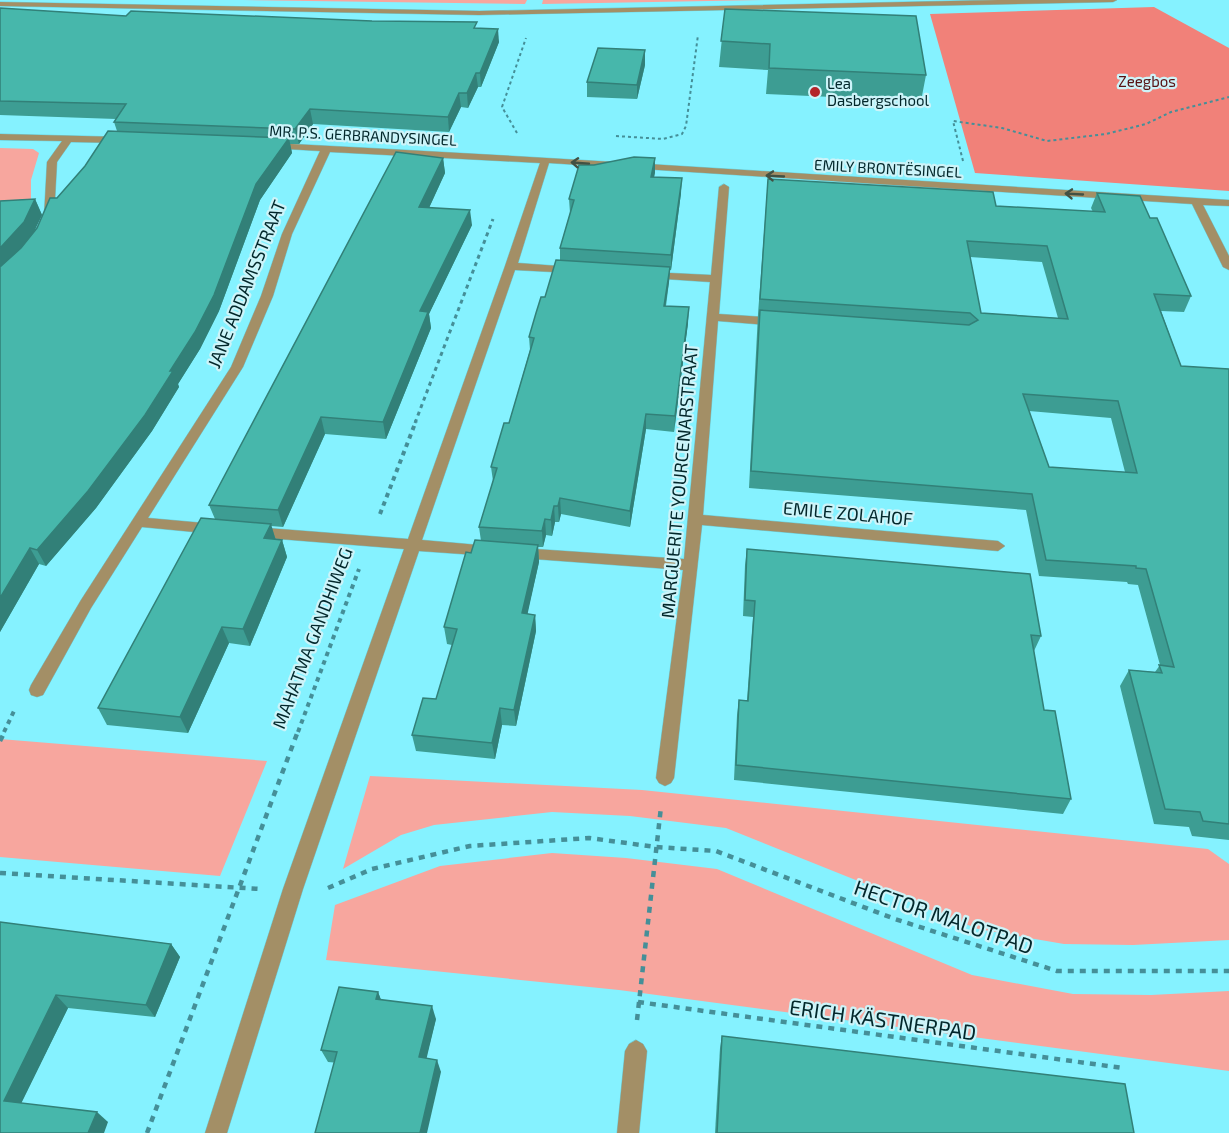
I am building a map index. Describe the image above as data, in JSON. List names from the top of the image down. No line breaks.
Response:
{"streets":{"street":["MR. P.S. GERBRANDYSINGEL","EMILY BRONTËSINGEL","JANE ADDAMSSTRAAT","MARGUERITE YOURCENARSTRAAT","EMILE ZOLAHOF"],"path":["MAHATMA GANDHIWEG","HECTOR MALOTPAD","ERICH KÄSTNERPAD"]},"crossings":[["MR. P.S. GERBRANDYSINGEL","EMILY BRONTËSINGEL"],["MR. P.S. GERBRANDYSINGEL","JANE ADDAMSSTRAAT"],["MARGUERITE YOURCENARSTRAAT","EMILE ZOLAHOF"]],"one_way":["EMILY BRONTËSINGEL"],"parks":["Zeegbos"],"places":["Lea Dasbergschool"]}
